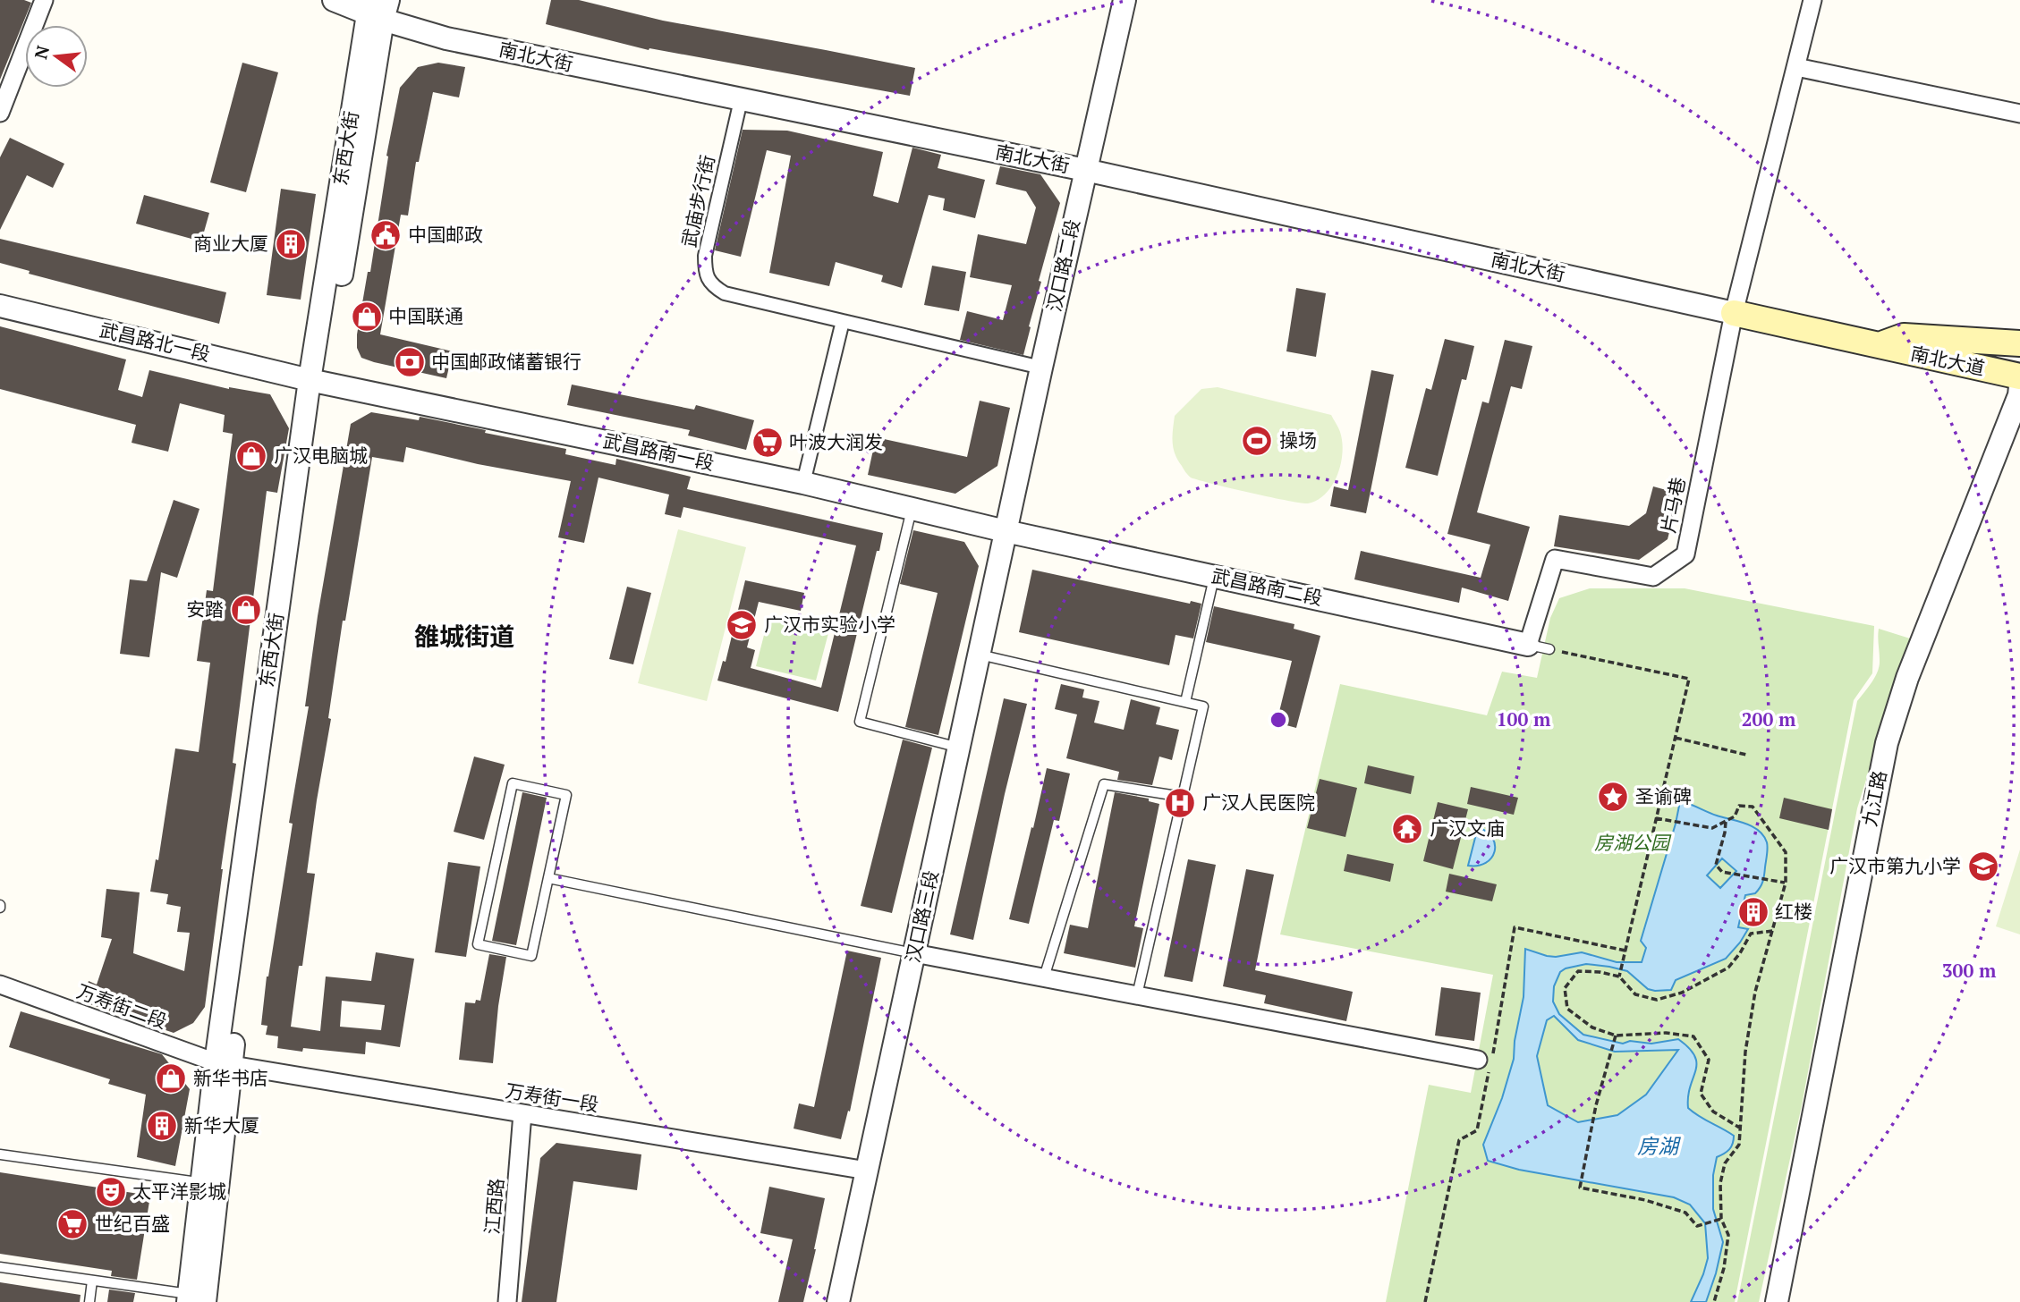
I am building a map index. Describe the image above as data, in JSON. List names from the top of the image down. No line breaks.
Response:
{"streets":{"main road":["南北大道"],"street":["南北大街","东西大街","武庙步行街","汉口路二段","武昌路北一段","武昌路南一段","片马巷","武昌路南二段","九江路","汉口路三段","万寿街二段","万寿街一段","江西路"]},"crossings":[["南北大街","东西大街"],["南北大街","武庙步行街"],["南北大街","汉口路二段"],["南北大街","南北大道"],["南北大街","片马巷"],["东西大街","武昌路北一段"],["东西大街","武昌路南一段"],["东西大街","万寿街二段"],["东西大街","万寿街一段"],["武庙步行街","汉口路二段"],["汉口路二段","武昌路南一段"],["汉口路二段","武昌路南二段"],["汉口路二段","汉口路三段"],["武昌路北一段","武昌路南一段"],["南北大道","片马巷"],["武昌路南一段","武昌路南二段"],["武昌路南一段","汉口路三段"],["片马巷","武昌路南二段"],["武昌路南二段","汉口路三段"],["汉口路三段","万寿街一段"],["万寿街二段","万寿街一段"],["万寿街一段","江西路"]],"districts":["雒城街道"],"water":["房湖"],"parks":["房湖公园"],"places":{"public building":["中国邮政"],"building":["商业大厦","红楼","新华大厦"],"shop":["中国联通","广汉电脑城","安踏","新华书店"],"bank":["中国邮政储蓄银行"],"sports":["操场"],"supermarket":["叶波大润发","世纪百盛"],"school or university":["广汉市实验小学","广汉市第九小学"],"place":["圣谕碑"],"hospital":["广汉人民医院"],"temple":["广汉文庙"],"theatre":["太平洋影城"]},"north":"left","rings":["100 m","200 m","300 m"]}
